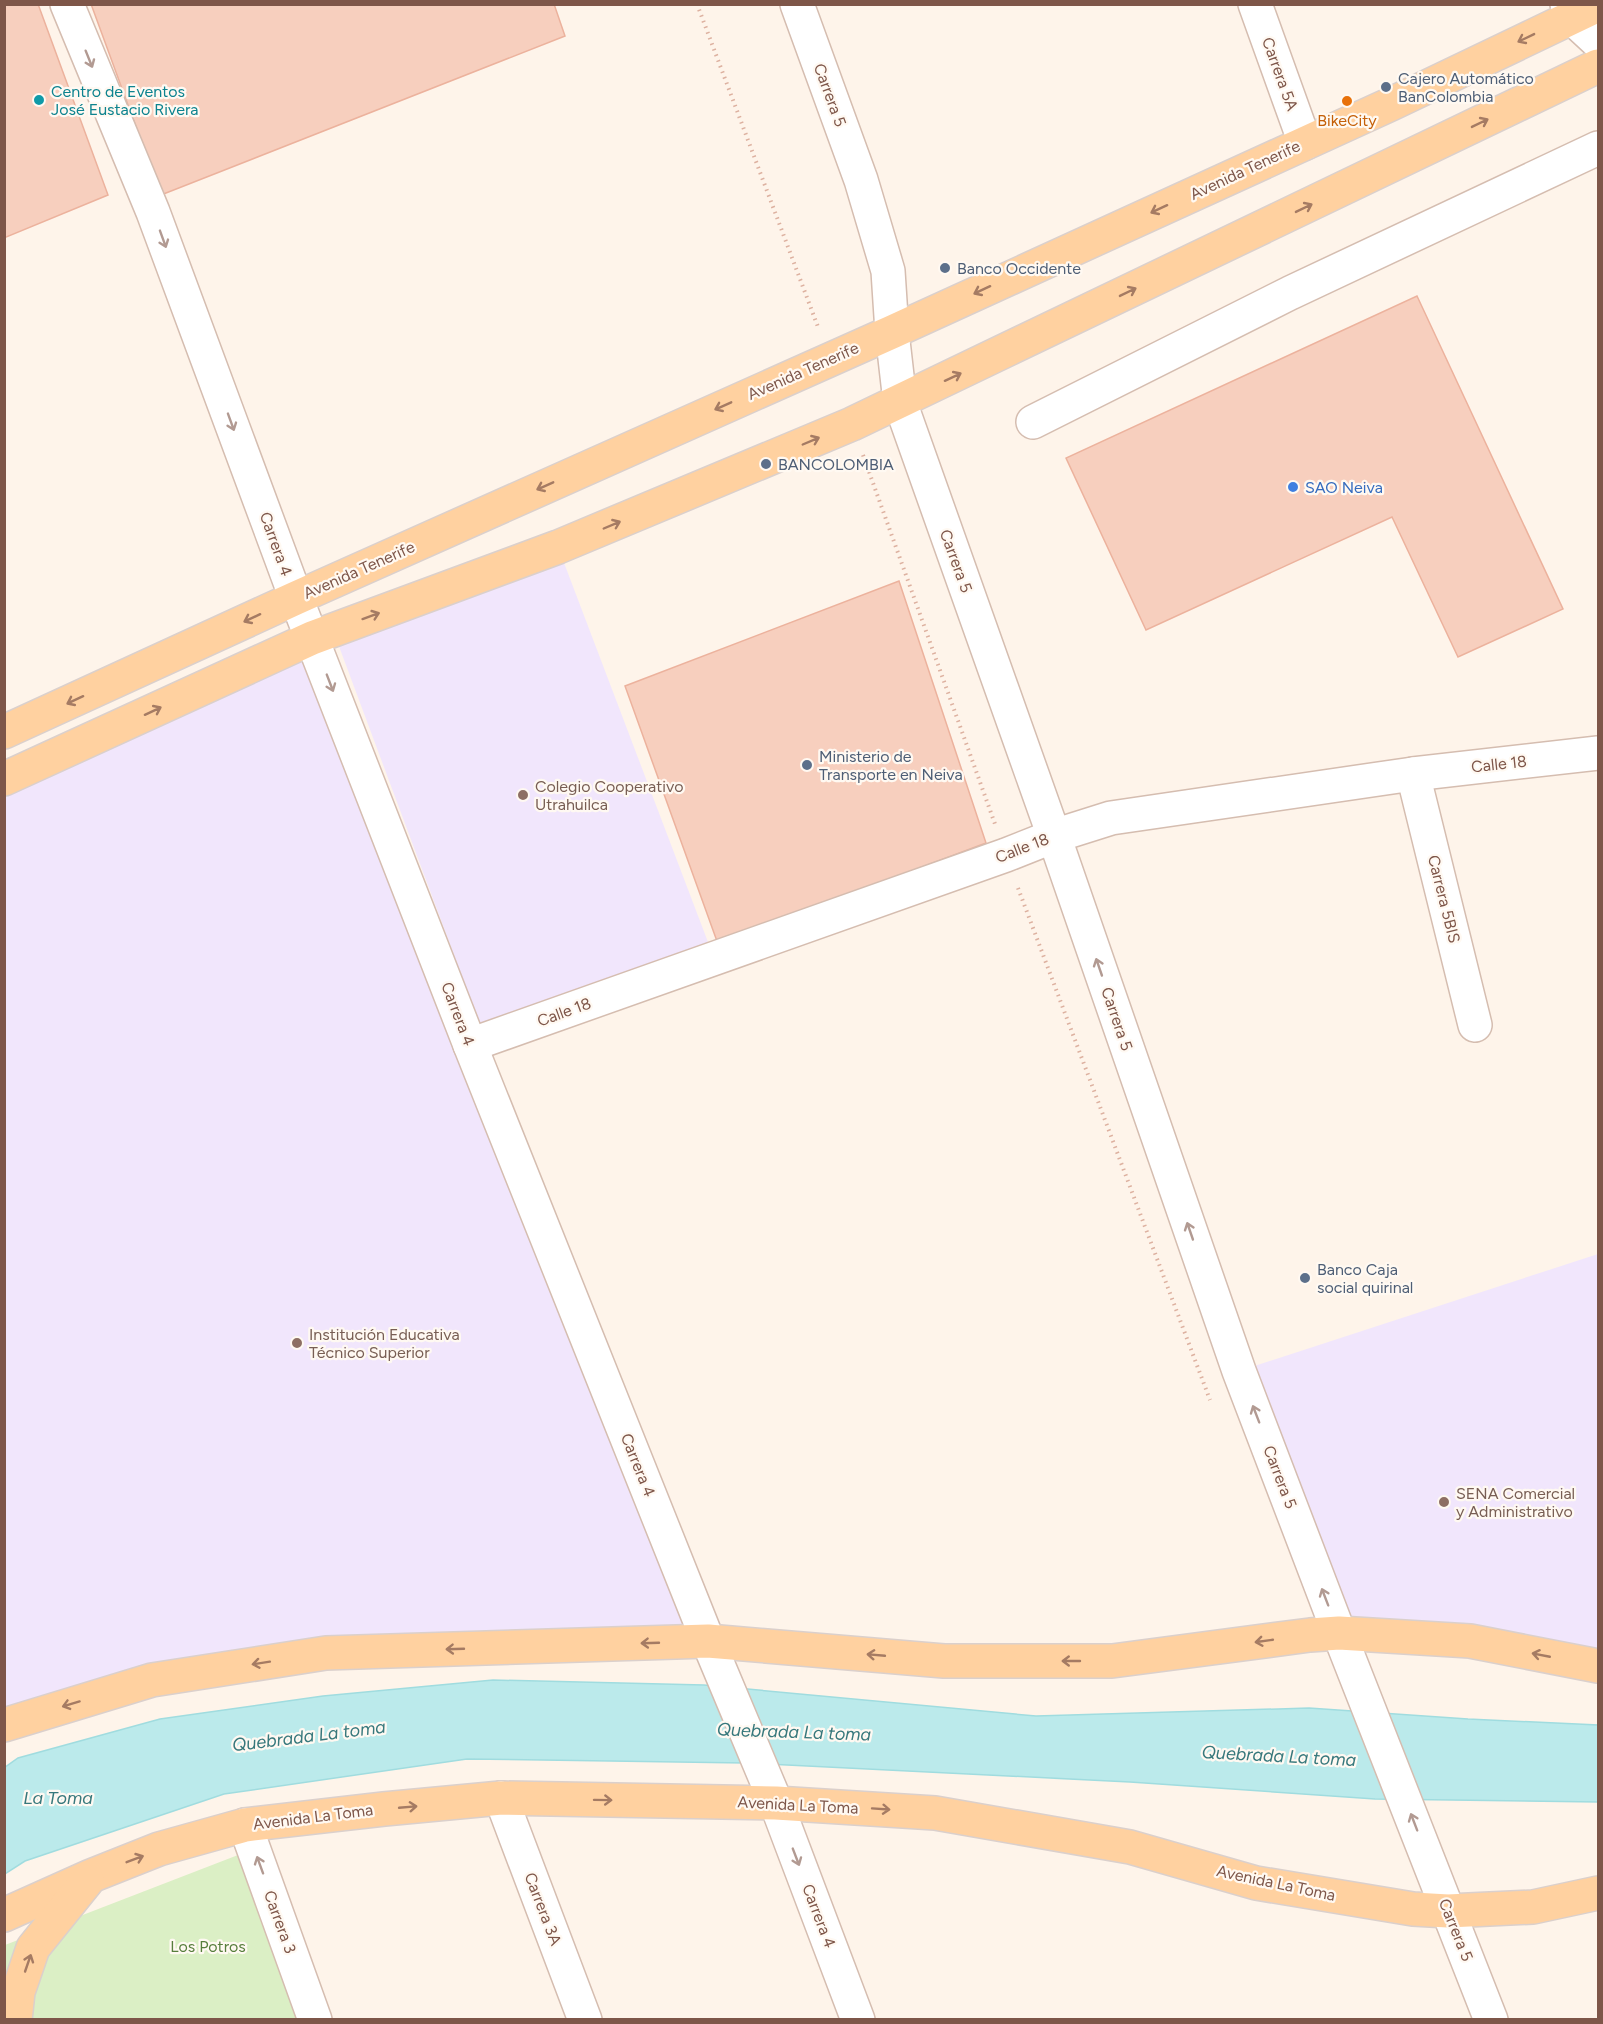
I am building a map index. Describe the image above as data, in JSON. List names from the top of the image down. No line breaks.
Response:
{"streets":{"main road":["Avenida Tenerife","Avenida La Toma"],"street":["Carrera 5A","Carrera 5","Carrera 4","Calle 18","Carrera 5BIS","Carrera 3A","Carrera 3"]},"crossings":[["Carrera 5A","Avenida Tenerife"],["Carrera 5","Avenida Tenerife"],["Carrera 5","Calle 18"],["Carrera 5","Avenida La Toma"],["Avenida Tenerife","Carrera 4"],["Carrera 4","Calle 18"],["Carrera 4","Avenida La Toma"],["Calle 18","Carrera 5BIS"],["Avenida La Toma","Carrera 3A"],["Avenida La Toma","Carrera 3"]],"one_way":["Carrera 5","Carrera 4","Carrera 3"],"water":["Quebrada La toma","La Toma"],"parks":["Los Potros"],"places":["Cajero Automático BanColombia","Centro de Eventos José Eustacio Rivera","BikeCity","Banco Occidente","BANCOLOMBIA","SAO Neiva","Ministerio de Transporte en Neiva","Colegio Cooperativo Utrahuilca","Banco Caja social quirinal","Institución Educativa Técnico Superior","SENA Comercial y Administrativo"]}
